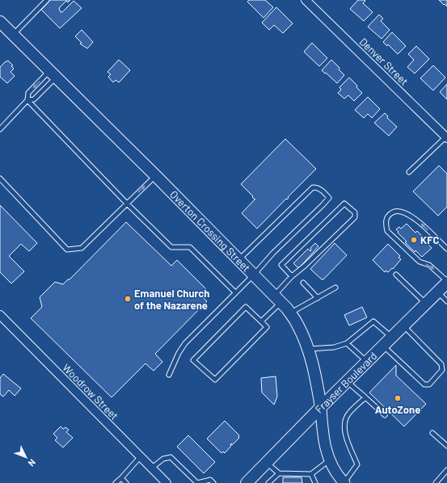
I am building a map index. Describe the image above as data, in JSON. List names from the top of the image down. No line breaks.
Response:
{"streets":{"main road":["Overton Crossing Street","Frayser Boulevard"],"street":["Denver Street","Woodrow Street"]},"crossings":[["Overton Crossing Street","Frayser Boulevard"]],"places":["KFC","Emanuel Church of the Nazarene","AutoZone"],"north":"bottom right"}
